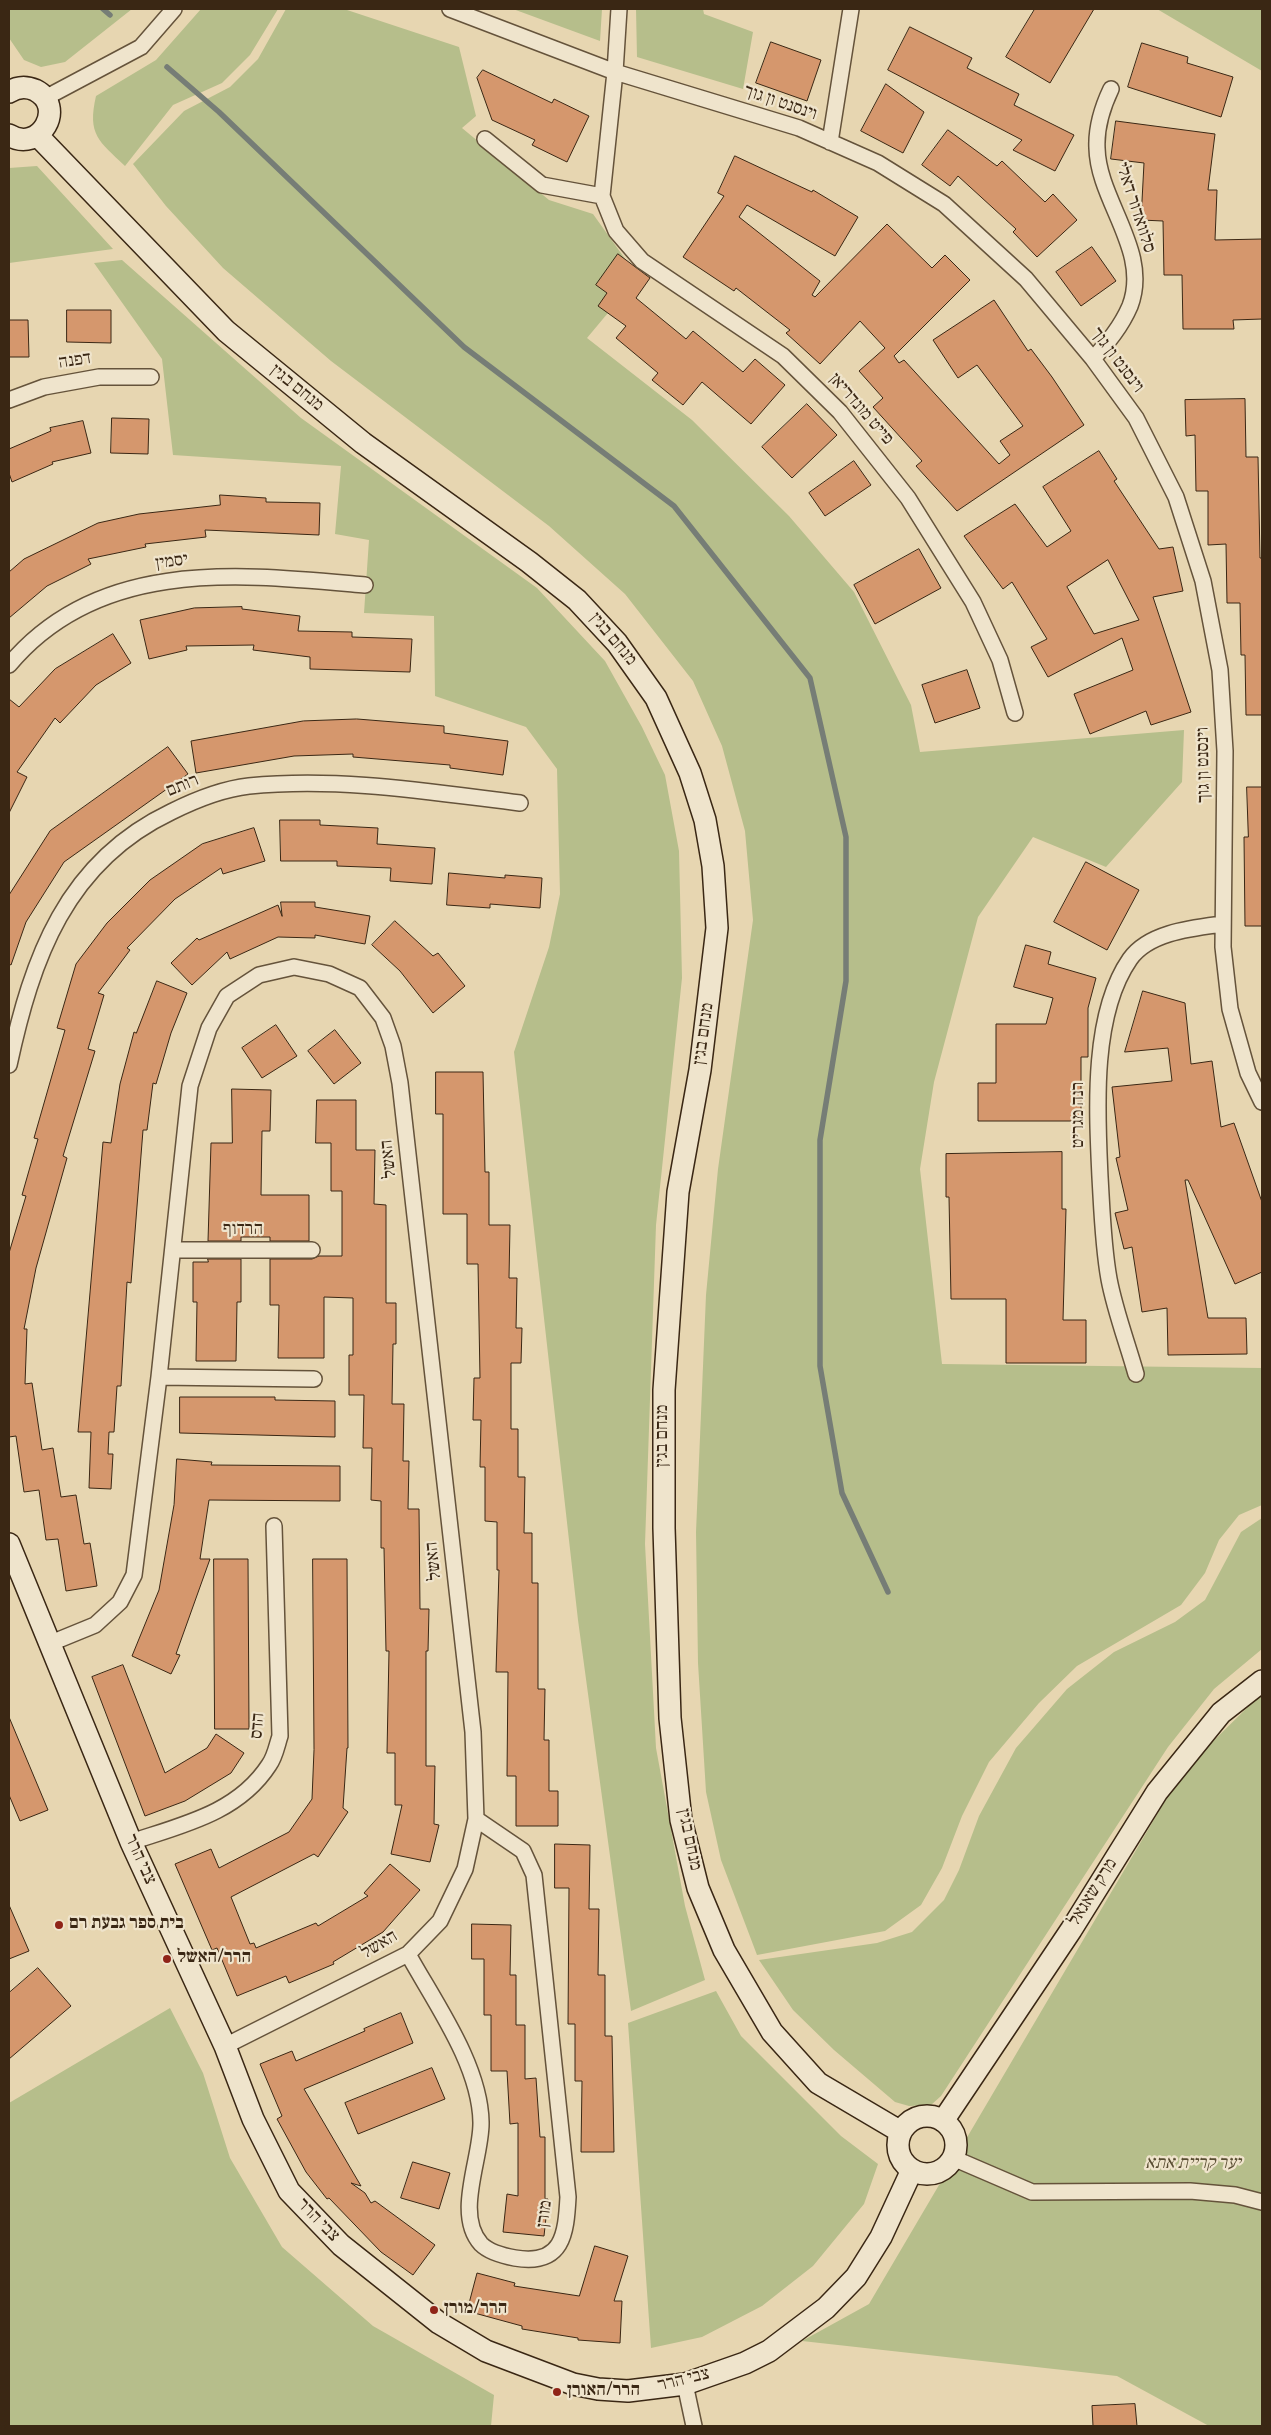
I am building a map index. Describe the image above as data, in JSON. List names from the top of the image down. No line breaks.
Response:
{"streets":{"street":["וינסנט ון גוך","סלוואדור דאלי","דפנה","מנחם בגין","פייט מונדריאן","יסמין","רותם","רנה מגריט","האשל","הרדוף","הדס","צבי הרר","מרק שאגאל","מורן"]},"crossings":[["וינסנט ון גוך","סלוואדור דאלי"],["וינסנט ון גוך","פייט מונדריאן"],["וינסנט ון גוך","רנה מגריט"],["מנחם בגין","צבי הרר"],["מנחם בגין","מרק שאגאל"],["האשל","הרדוף"],["האשל","צבי הרר"],["האשל","מורן"],["הדס","צבי הרר"],["צבי הרר","מרק שאגאל"]],"parks":["יער קריית אתא"],"places":["בית ספר גבעת רם","הרר/האשל","הרר/מורן","הרר/האורן"]}
